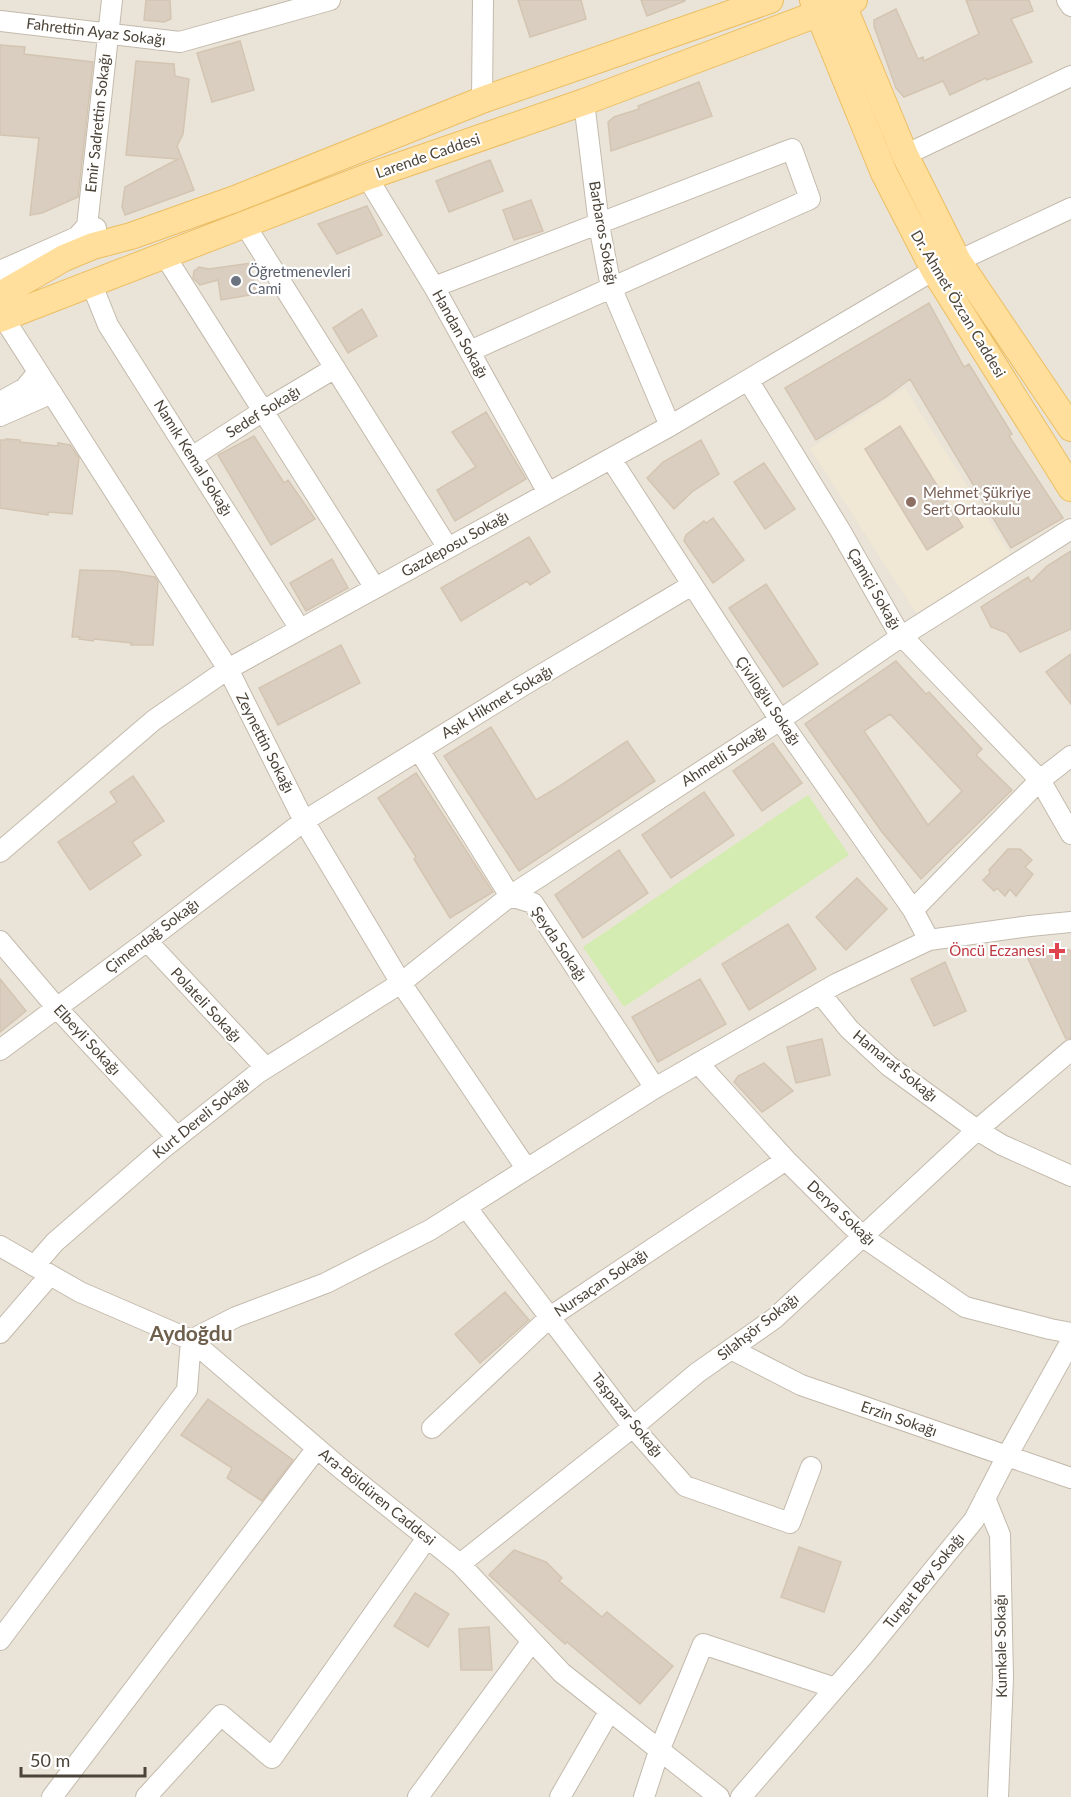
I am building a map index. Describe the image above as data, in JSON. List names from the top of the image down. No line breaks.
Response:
{"streets":{"main road":["Larende Caddesi","Dr. Ahmet Özcan Caddesi"],"street":["Fahrettin Ayaz Sokağı","Emir Sadrettin Sokağı","Barbaros Sokağı","Handan Sokağı","Sedef Sokağı","Namık Kemal Sokağı","Gazdeposu Sokağı","Çamiçi Sokağı","Çiviloğlu Sokağı","Aşık Hikmet Sokağı","Zeynettin Sokağı","Ahmetli Sokağı","Çimendağ Sokağı","Şeyda Sokağı","Polateli Sokağı","Elbeyli Sokağı","Hamarat Sokağı","Kurt Dereli Sokağı","Derya Sokağı","Nursaçan Sokağı","Silahşör Sokağı","Taşpazar Sokağı","Erzin Sokağı","Ara-Böldüren Caddesi","Turgut Bey Sokağı","Kumkale Sokağı"]},"crossings":[["Fahrettin Ayaz Sokağı","Emir Sadrettin Sokağı"],["Emir Sadrettin Sokağı","Larende Caddesi"],["Larende Caddesi","Barbaros Sokağı"],["Larende Caddesi","Dr. Ahmet Özcan Caddesi"],["Larende Caddesi","Handan Sokağı"],["Larende Caddesi","Namık Kemal Sokağı"],["Larende Caddesi","Zeynettin Sokağı"],["Barbaros Sokağı","Gazdeposu Sokağı"],["Dr. Ahmet Özcan Caddesi","Gazdeposu Sokağı"],["Handan Sokağı","Gazdeposu Sokağı"],["Sedef Sokağı","Namık Kemal Sokağı"],["Namık Kemal Sokağı","Gazdeposu Sokağı"],["Gazdeposu Sokağı","Çamiçi Sokağı"],["Gazdeposu Sokağı","Çiviloğlu Sokağı"],["Gazdeposu Sokağı","Zeynettin Sokağı"],["Çamiçi Sokağı","Ahmetli Sokağı"],["Çiviloğlu Sokağı","Aşık Hikmet Sokağı"],["Çiviloğlu Sokağı","Ahmetli Sokağı"],["Aşık Hikmet Sokağı","Zeynettin Sokağı"],["Aşık Hikmet Sokağı","Çimendağ Sokağı"],["Zeynettin Sokağı","Ahmetli Sokağı"],["Zeynettin Sokağı","Çimendağ Sokağı"],["Zeynettin Sokağı","Kurt Dereli Sokağı"],["Ahmetli Sokağı","Şeyda Sokağı"],["Ahmetli Sokağı","Kurt Dereli Sokağı"],["Çimendağ Sokağı","Polateli Sokağı"],["Çimendağ Sokağı","Elbeyli Sokağı"],["Polateli Sokağı","Kurt Dereli Sokağı"],["Elbeyli Sokağı","Kurt Dereli Sokağı"],["Hamarat Sokağı","Silahşör Sokağı"],["Kurt Dereli Sokağı","Ara-Böldüren Caddesi"],["Derya Sokağı","Nursaçan Sokağı"],["Derya Sokağı","Silahşör Sokağı"],["Nursaçan Sokağı","Taşpazar Sokağı"],["Silahşör Sokağı","Taşpazar Sokağı"],["Silahşör Sokağı","Erzin Sokağı"],["Silahşör Sokağı","Ara-Böldüren Caddesi"],["Erzin Sokağı","Turgut Bey Sokağı"],["Turgut Bey Sokağı","Kumkale Sokağı"]],"districts":["Aydoğdu"],"places":{"other":["Öğretmenevleri Cami","Mehmet Şükriye Sert Ortaokulu"],"health":["Öncü Eczanesi"]},"scale_bar":"50 m"}
